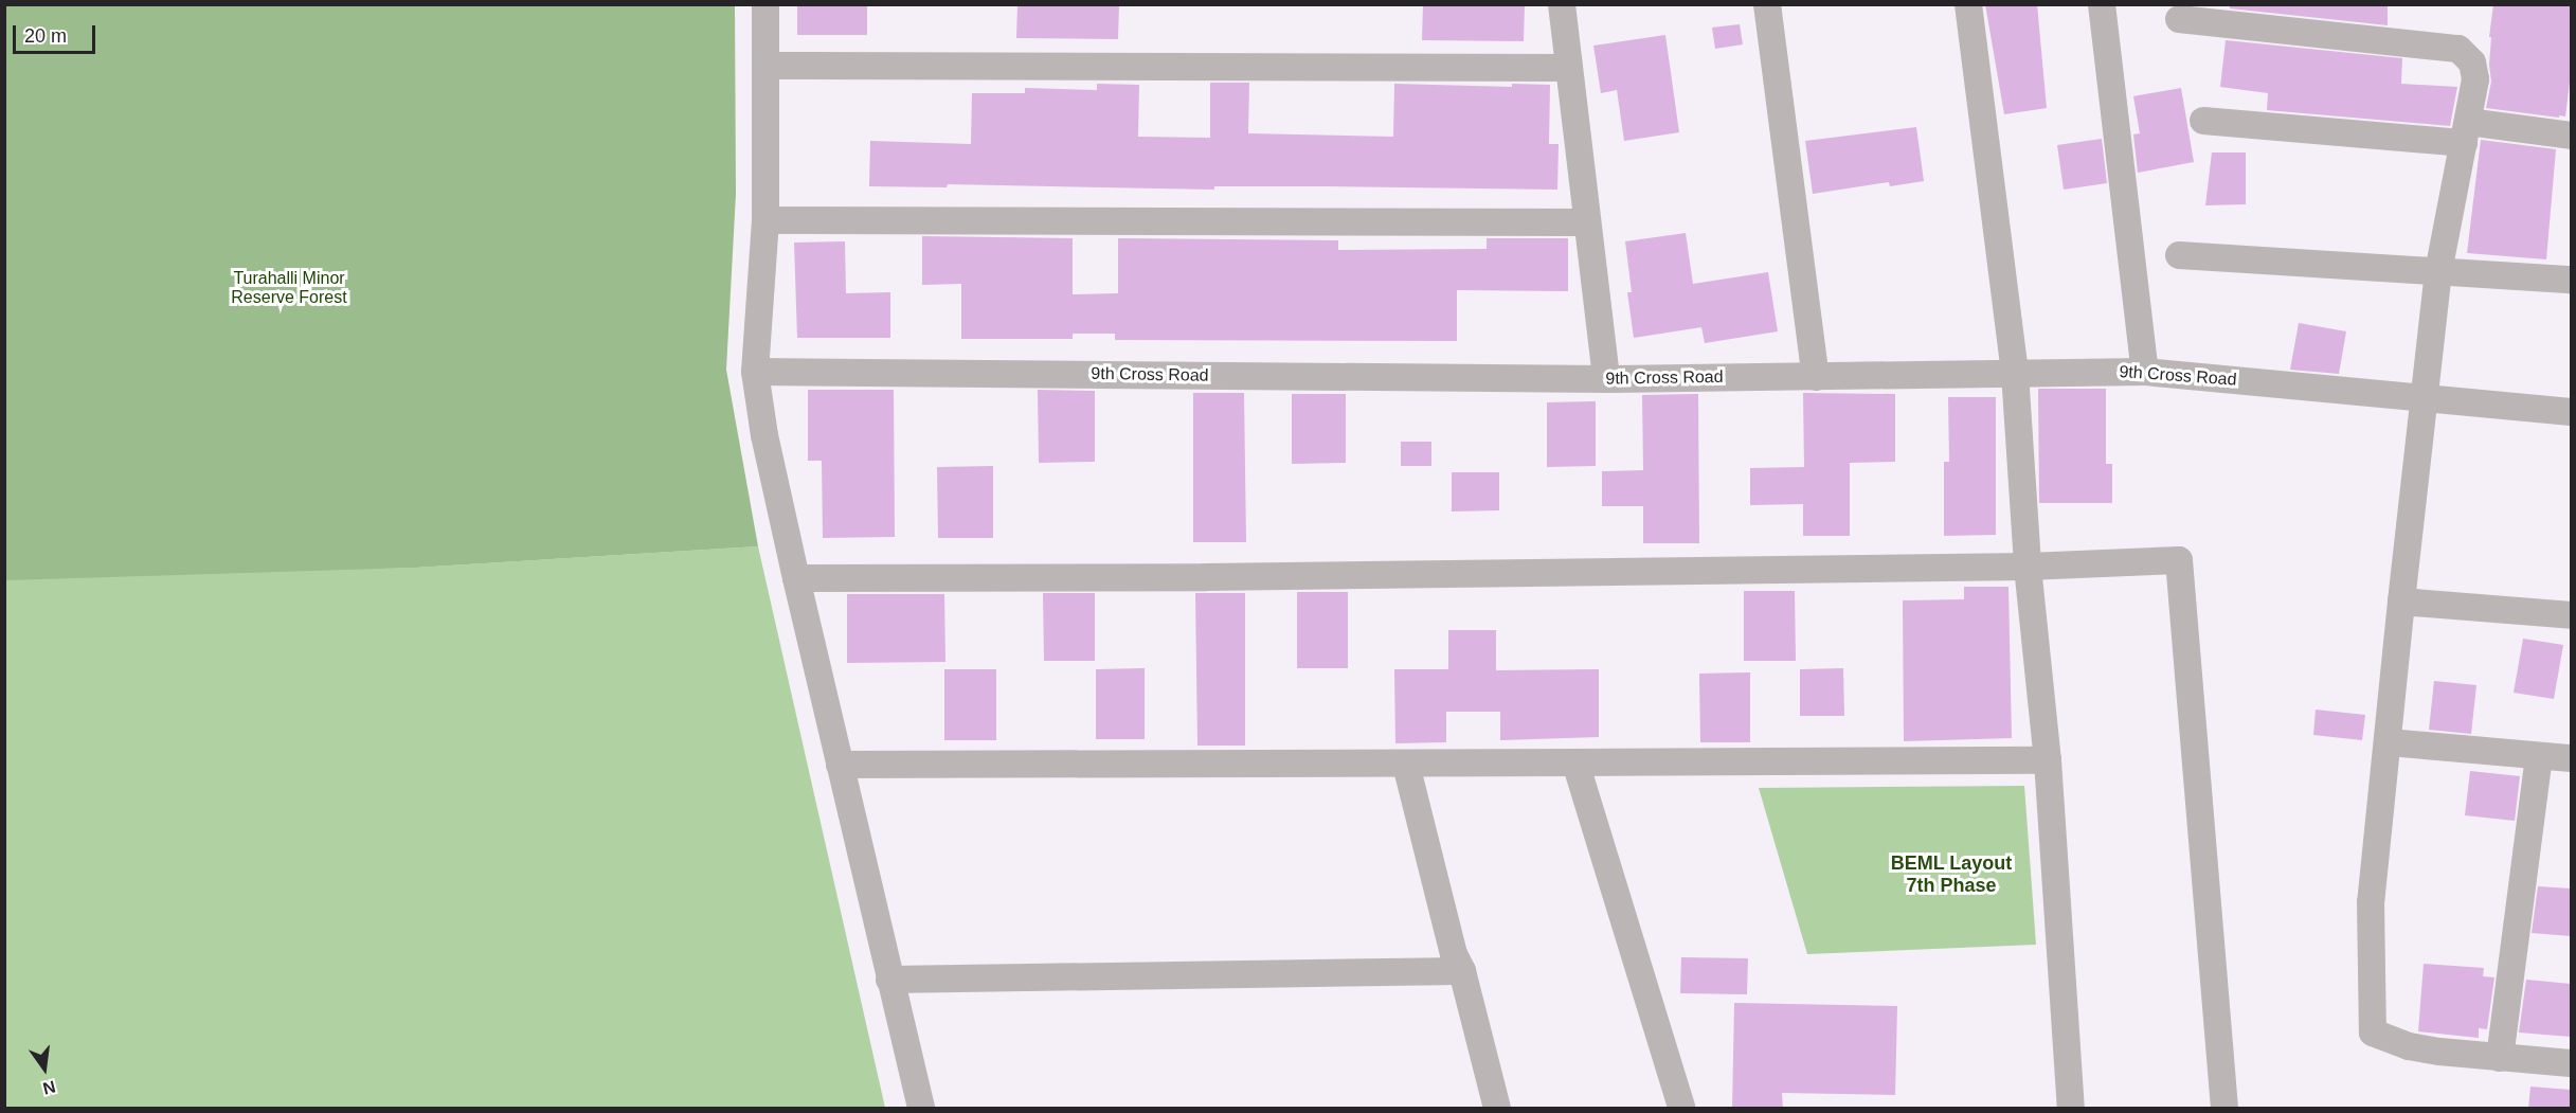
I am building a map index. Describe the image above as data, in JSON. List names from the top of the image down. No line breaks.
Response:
{"streets":{"street":["9th Cross Road"]},"districts":["BEML Layout 7th Phase"],"parks":["Turahalli Minor Reserve Forest"],"scale_bar":"20 m","north":"bottom"}
